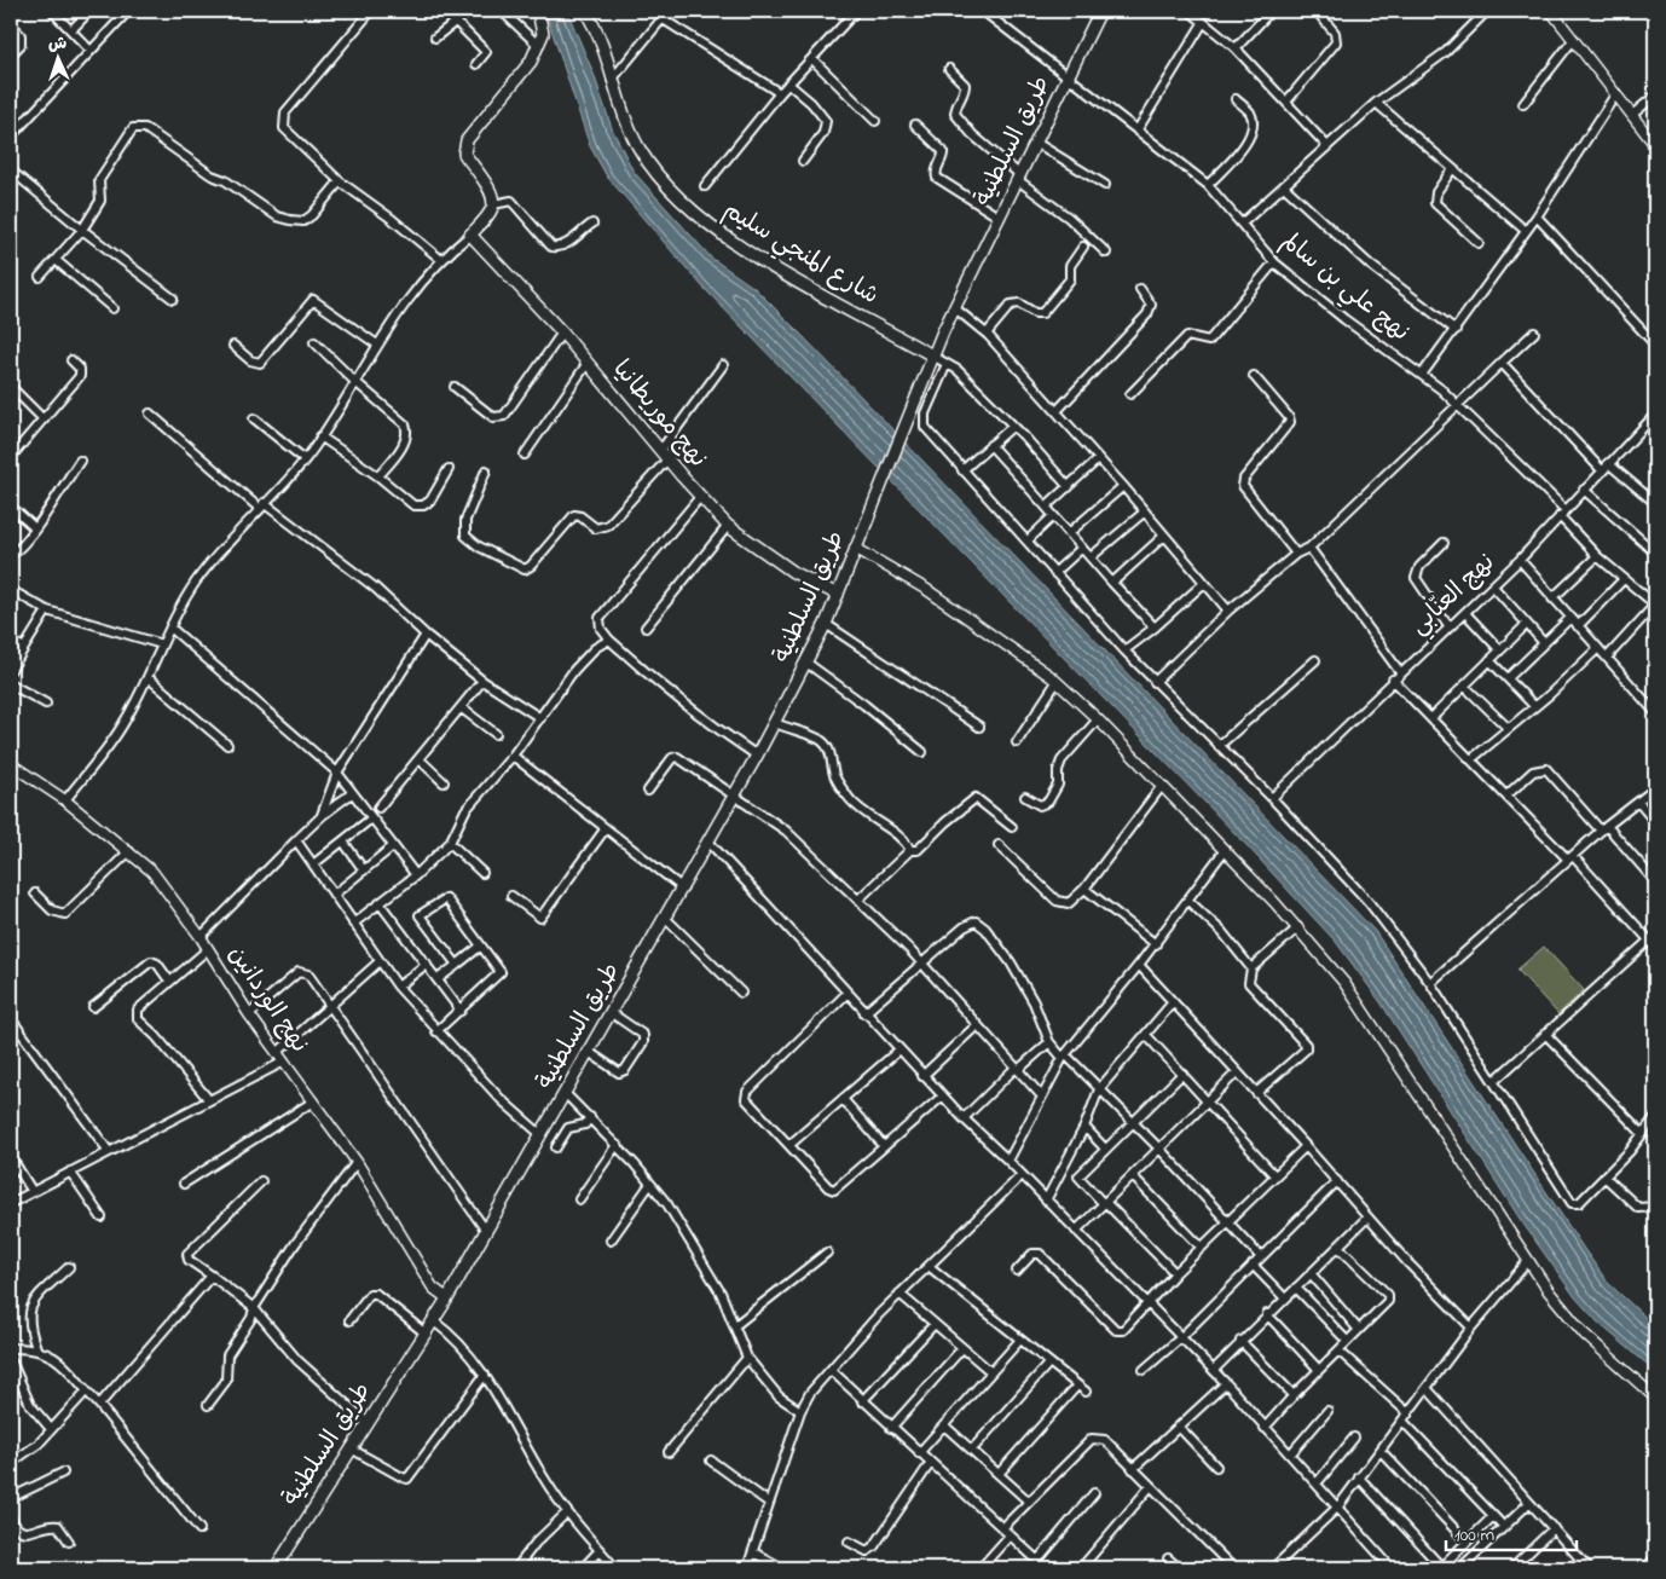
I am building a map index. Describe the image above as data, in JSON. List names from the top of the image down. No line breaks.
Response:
{"streets":{"main road":["طريق السلطنية","شارع المنجي سليم","نهج موريطانيا"],"street":["نهج علي بن سالم","نهج العنّابي","نهج الوردانين"]},"crossings":[["طريق السلطنية","شارع المنجي سليم"],["طريق السلطنية","نهج علي بن سالم"],["طريق السلطنية","نهج موريطانيا"],["طريق السلطنية","نهج الوردانين"],["نهج علي بن سالم","نهج العنّابي"]],"scale_bar":"100 m","north":"top"}
